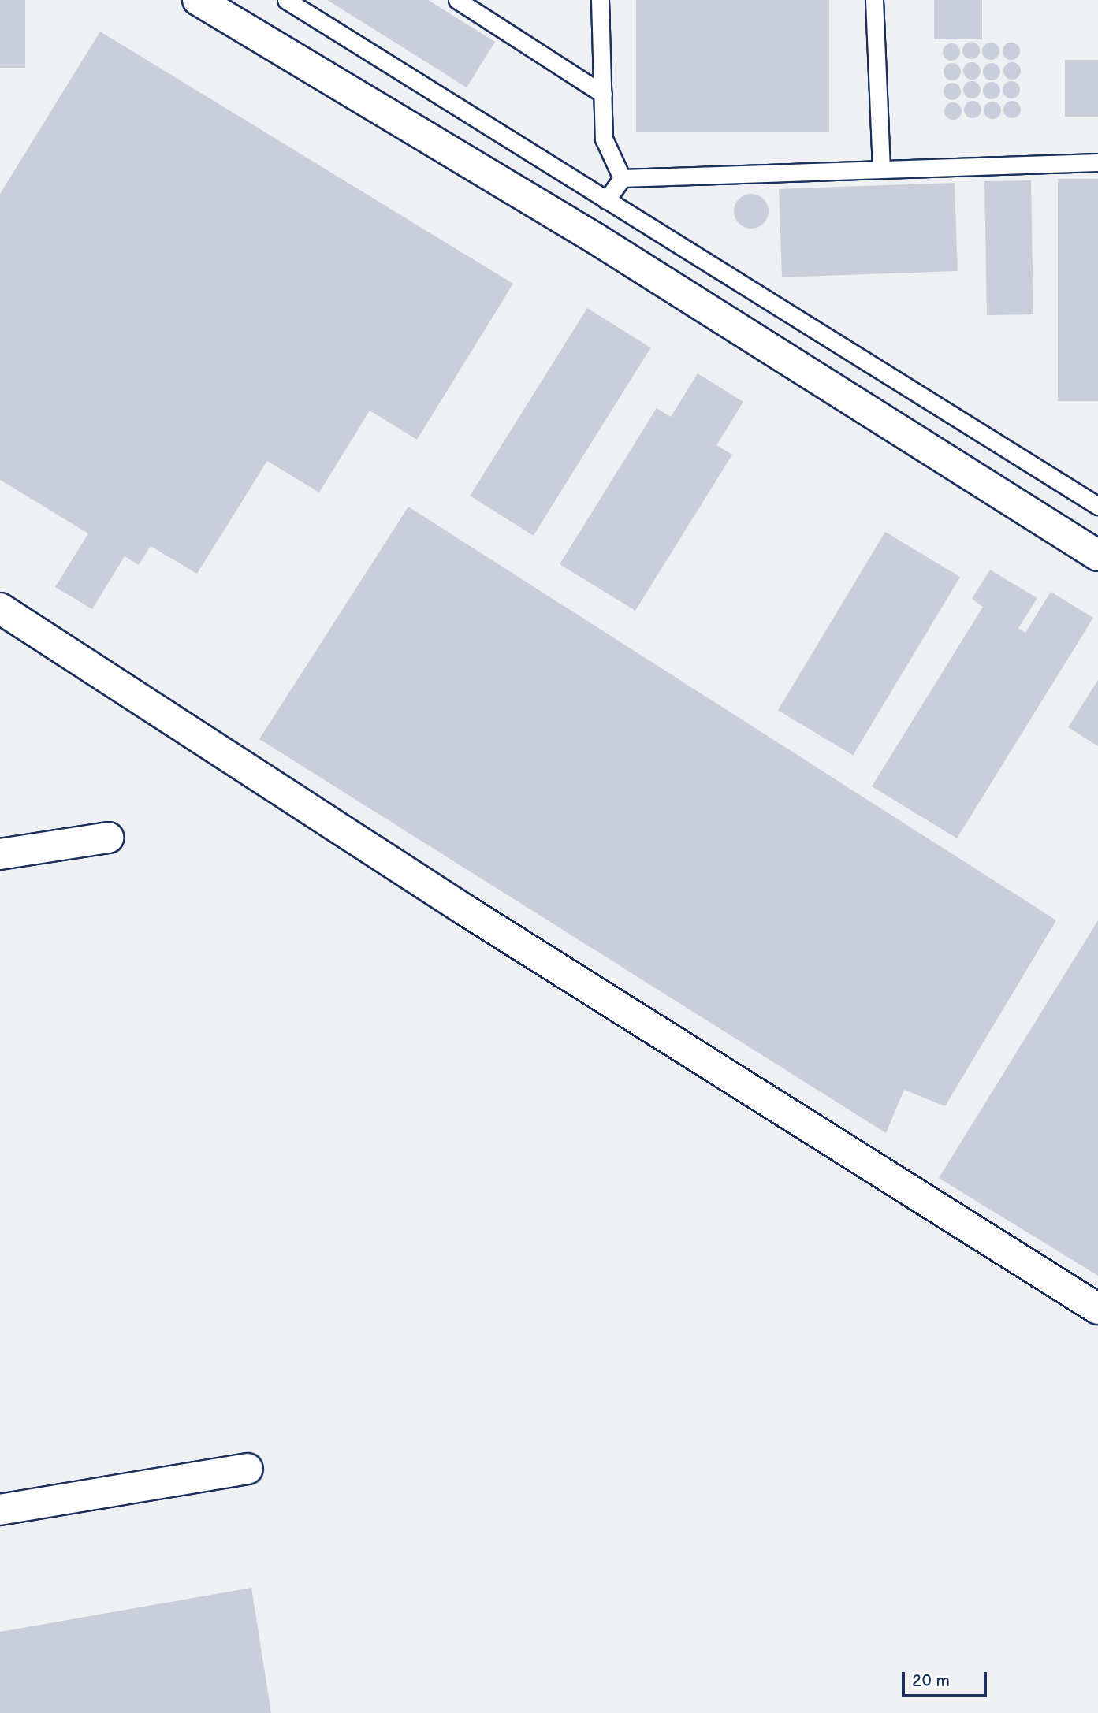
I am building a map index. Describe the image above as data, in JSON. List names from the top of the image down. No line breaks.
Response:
{"scale_bar":"20 m"}
